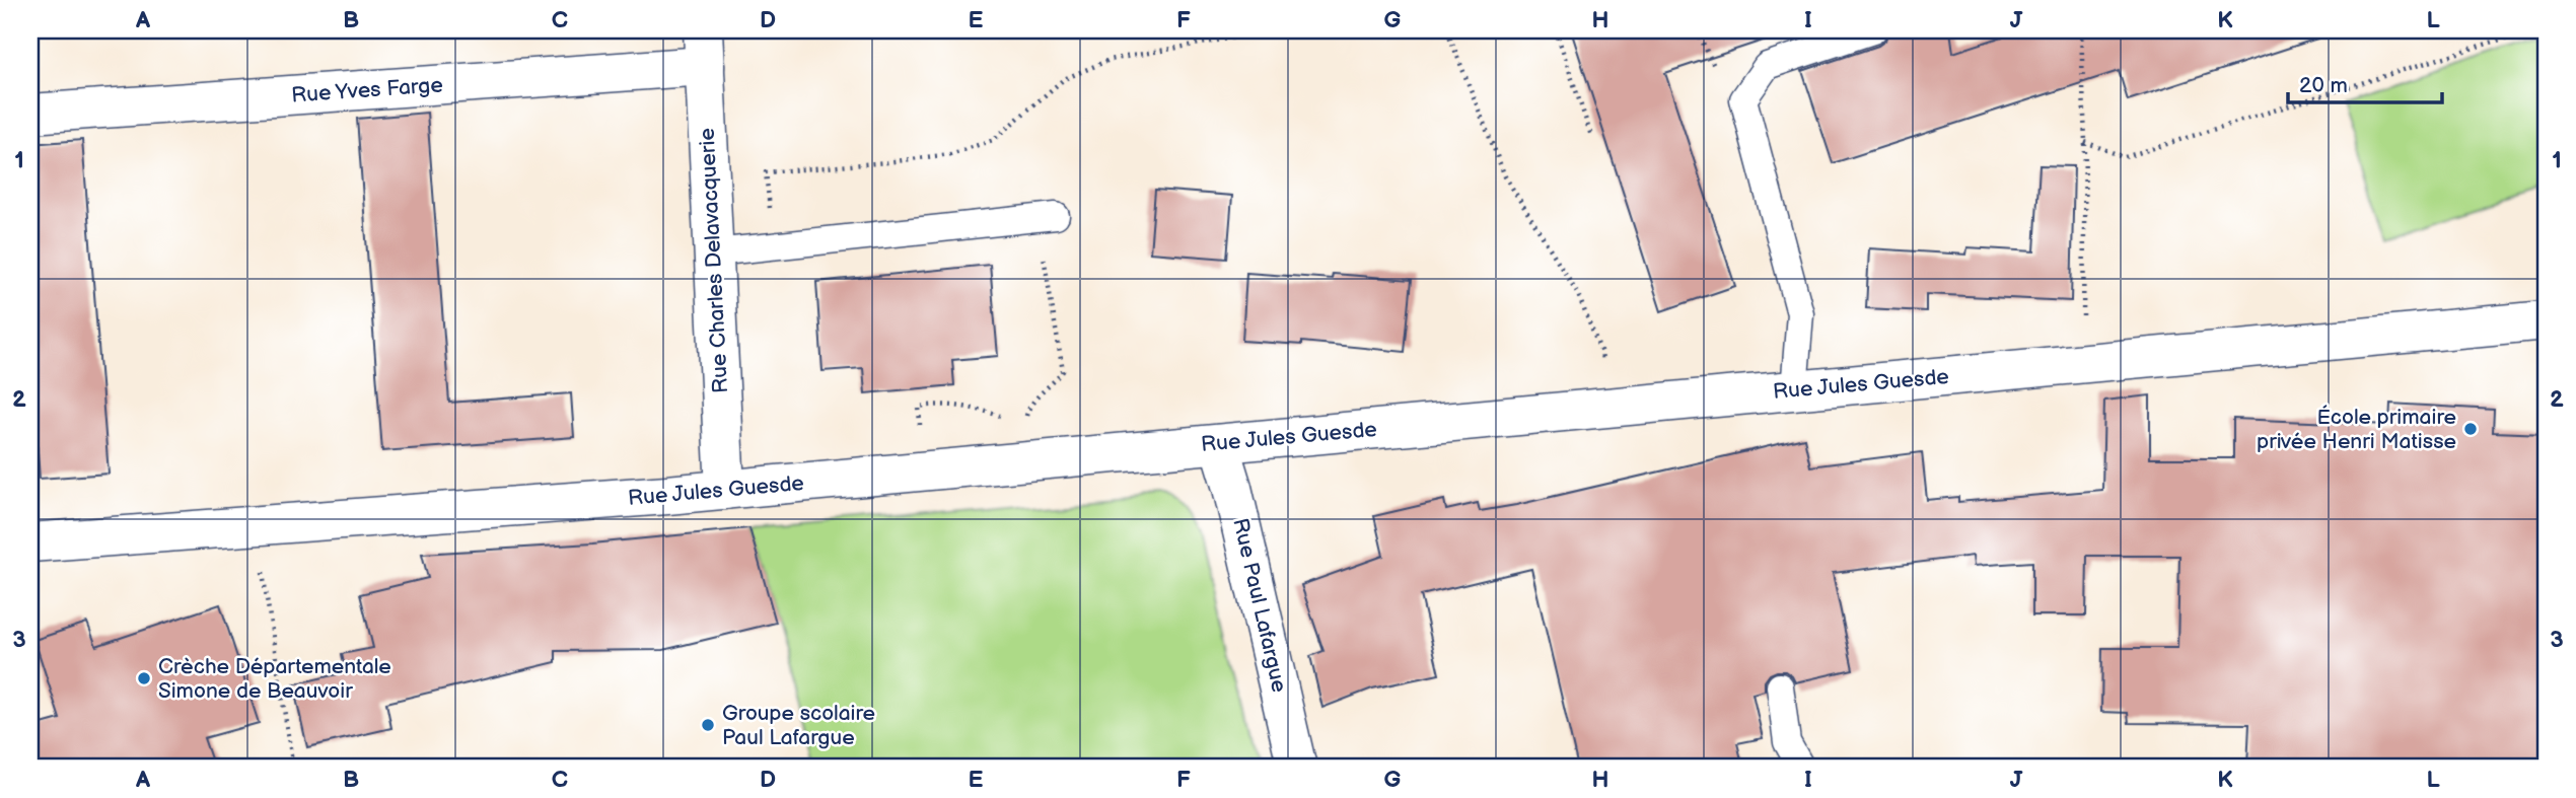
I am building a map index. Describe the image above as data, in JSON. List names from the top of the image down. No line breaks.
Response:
{"streets":{"street":["Rue Yves Farge","Rue Charles Delavacquerie","Rue Jules Guesde","Rue Paul Lafargue"]},"crossings":[["Rue Yves Farge","Rue Charles Delavacquerie"],["Rue Charles Delavacquerie","Rue Jules Guesde"],["Rue Jules Guesde","Rue Paul Lafargue"]],"places":["École primaire privée Henri Matisse","Crèche Départementale Simone de Beauvoir","Groupe scolaire Paul Lafargue"],"scale_bar":"20 m","grid":{"columns":["A","B","C","D","E","F","G","H","I","J","K","L"],"rows":["1","2","3"]}}
